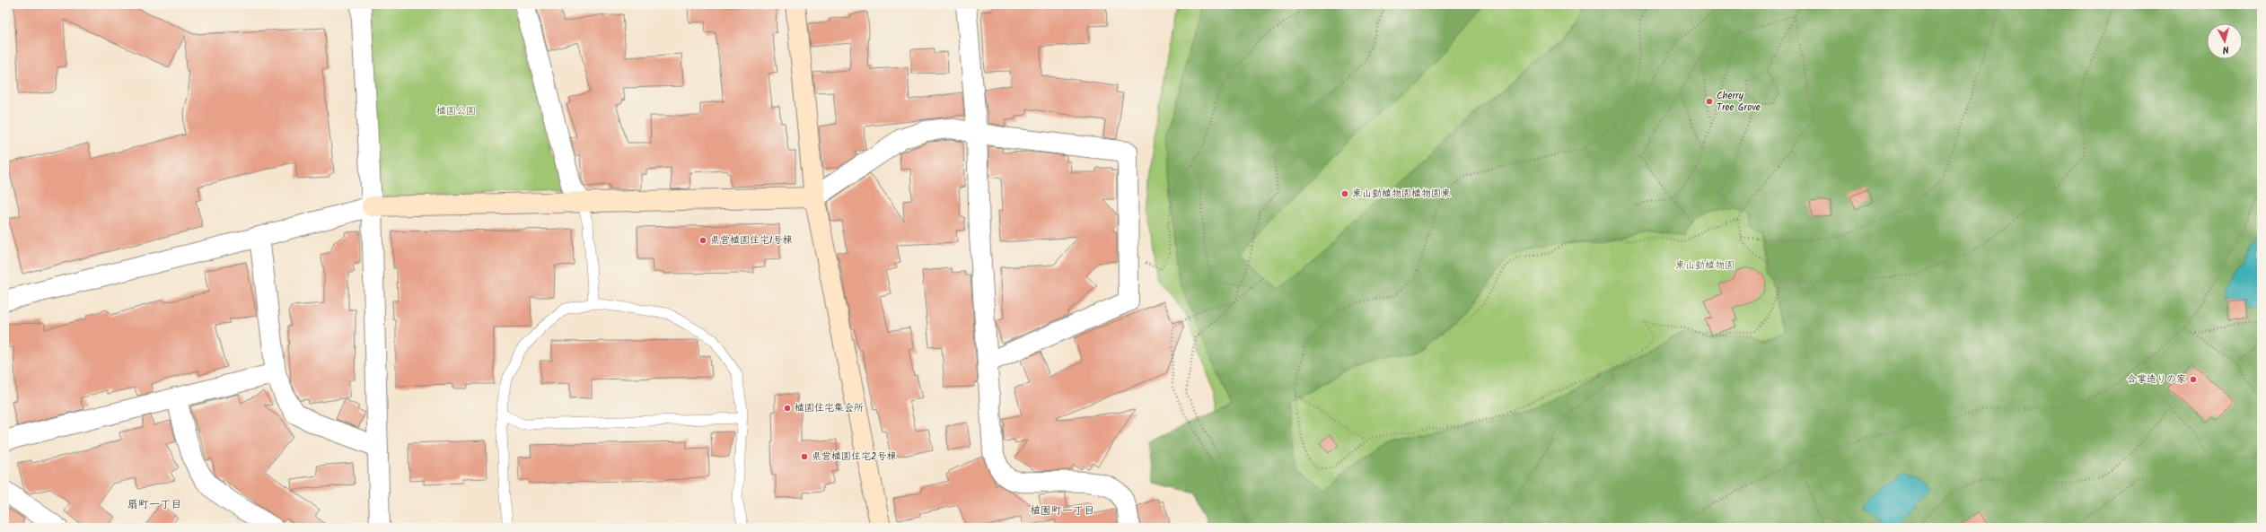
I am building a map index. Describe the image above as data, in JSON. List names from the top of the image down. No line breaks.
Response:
{"districts":["扇町一丁目","植園町一丁目"],"parks":["植園公園","東山動植物園"],"places":["Cherry Tree Grove","東山動植物園植物園東","県営植園住宅1号棟","合掌造りの家","植園住宅集会所","県営植園住宅2号棟"],"north":"bottom"}
